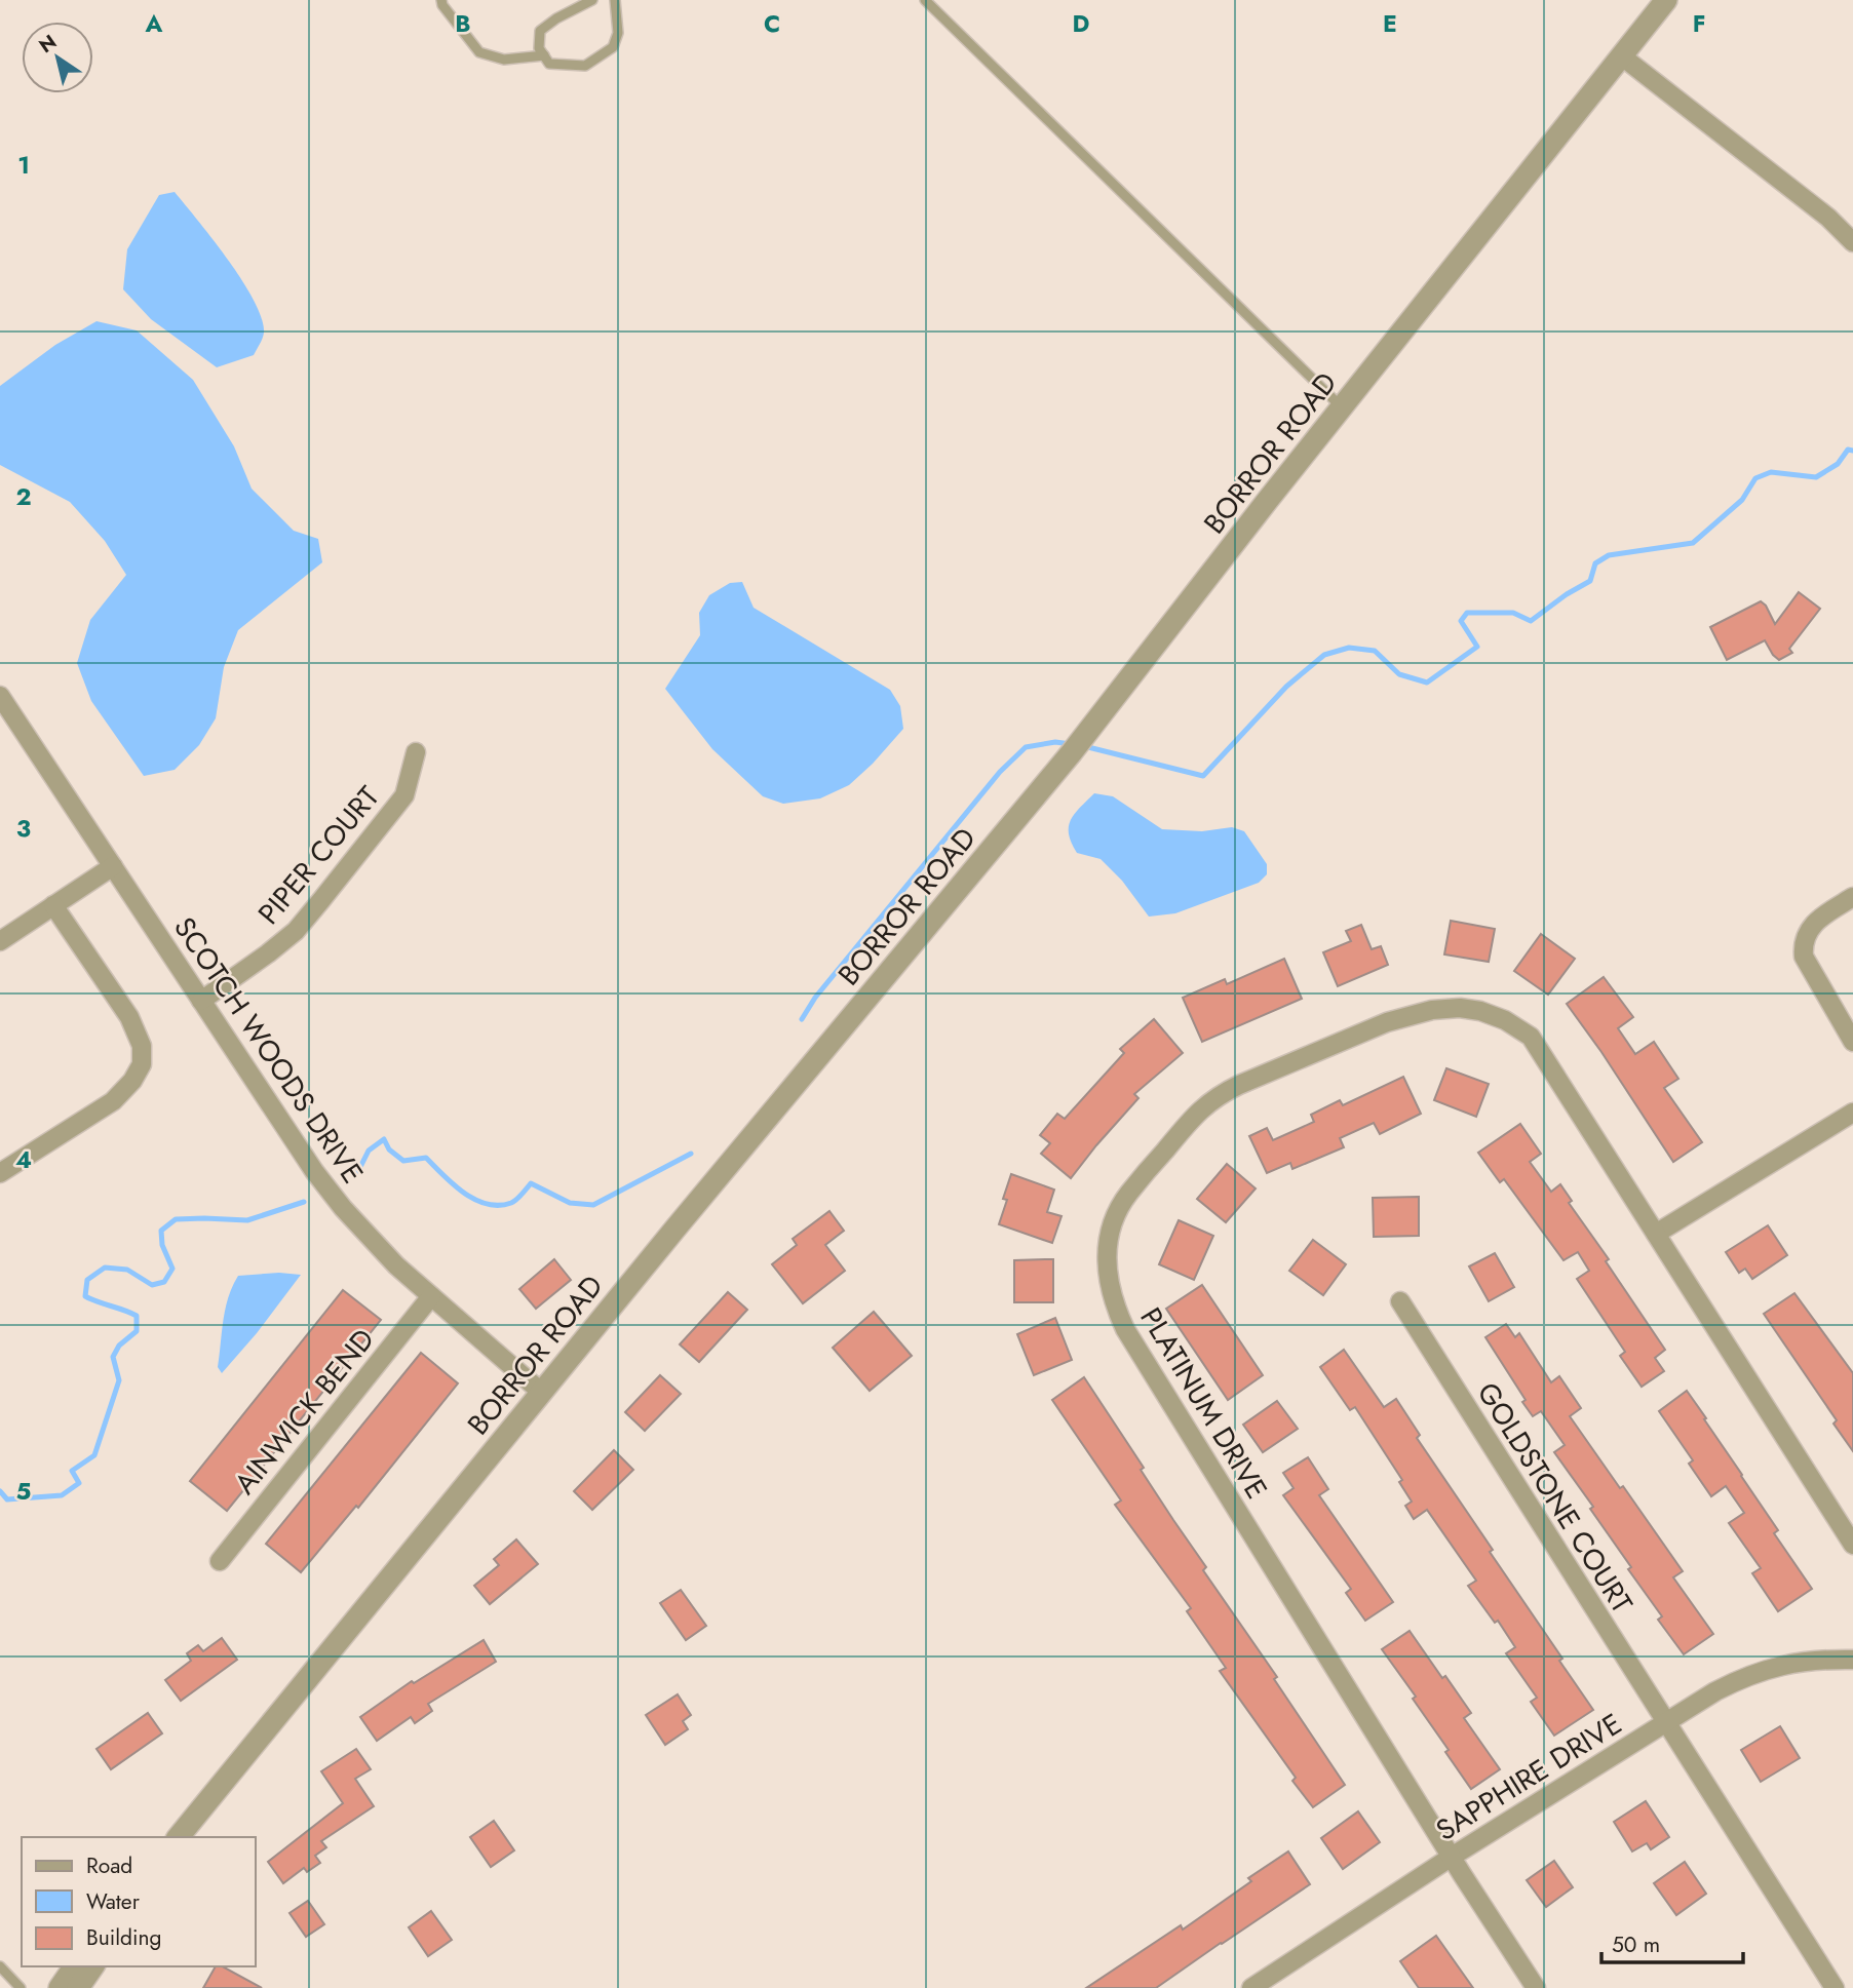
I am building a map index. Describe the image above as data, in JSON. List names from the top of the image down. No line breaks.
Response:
{"streets":{"street":["BORROR ROAD","PIPER COURT","SCOTCH WOODS DRIVE","PLATINUM DRIVE","AINWICK BEND","GOLDSTONE COURT","SAPPHIRE DRIVE"]},"crossings":[["BORROR ROAD","SCOTCH WOODS DRIVE"],["PIPER COURT","SCOTCH WOODS DRIVE"],["SCOTCH WOODS DRIVE","AINWICK BEND"],["PLATINUM DRIVE","SAPPHIRE DRIVE"],["GOLDSTONE COURT","SAPPHIRE DRIVE"]],"legend":["Road","Water","Building"],"scale_bar":"50 m","north":"top left","grid":{"columns":["A","B","C","D","E","F"],"rows":["1","2","3","4","5"]}}
